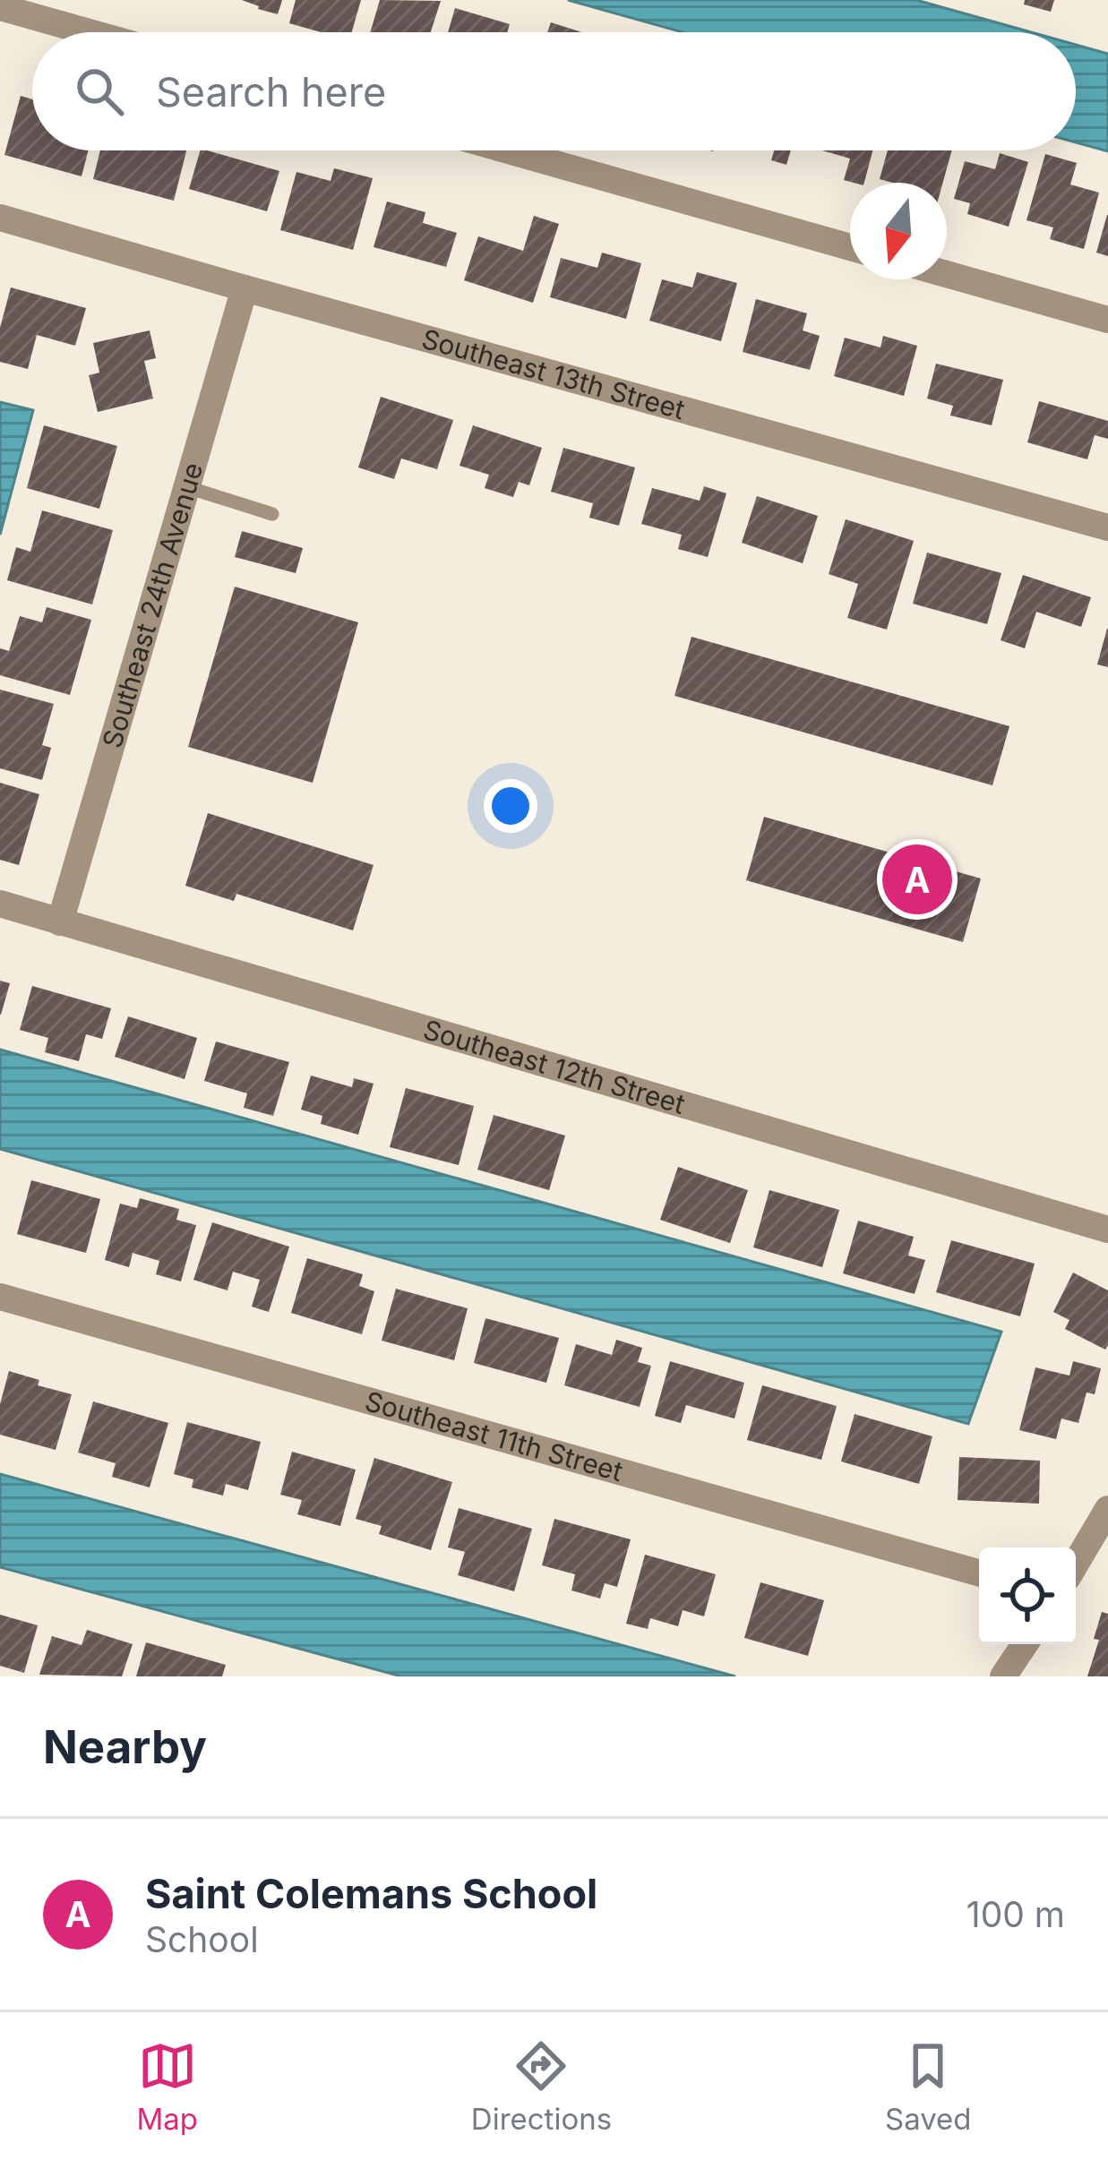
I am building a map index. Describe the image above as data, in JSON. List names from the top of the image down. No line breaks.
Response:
{"streets":{"street":["Southeast 13th Street","Southeast 24th Avenue","Southeast 12th Street","Southeast 11th Street"]},"crossings":[["Southeast 13th Street","Southeast 24th Avenue"],["Southeast 24th Avenue","Southeast 12th Street"]],"north":"bottom","page":{"search":"Search here","pins":"A","heading":"Nearby","list":[{"mark":"A","name":"Saint Colemans School","note":"School","value":"100 m"}],"nav":["Map","Directions","Saved"]}}
